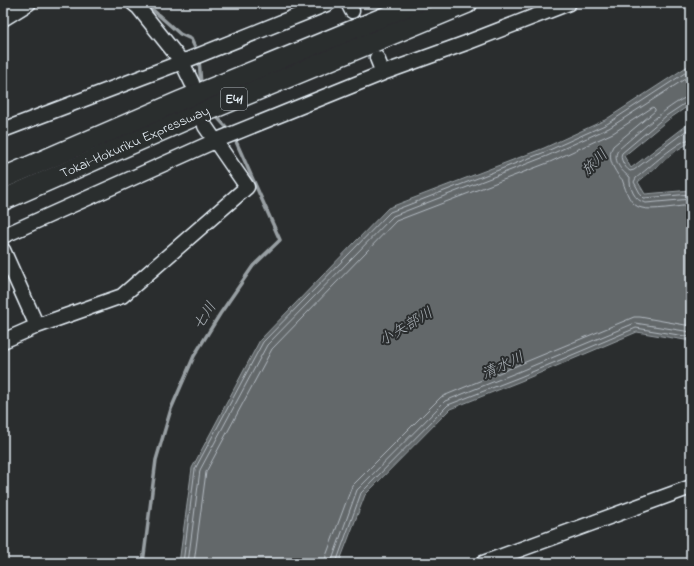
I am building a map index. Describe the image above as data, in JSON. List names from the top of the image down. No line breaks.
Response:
{"streets":{"highway":["E41","Tokai-Hokuriku Expressway"]},"water":["旅川","七川","小矢部川","清水川"]}
